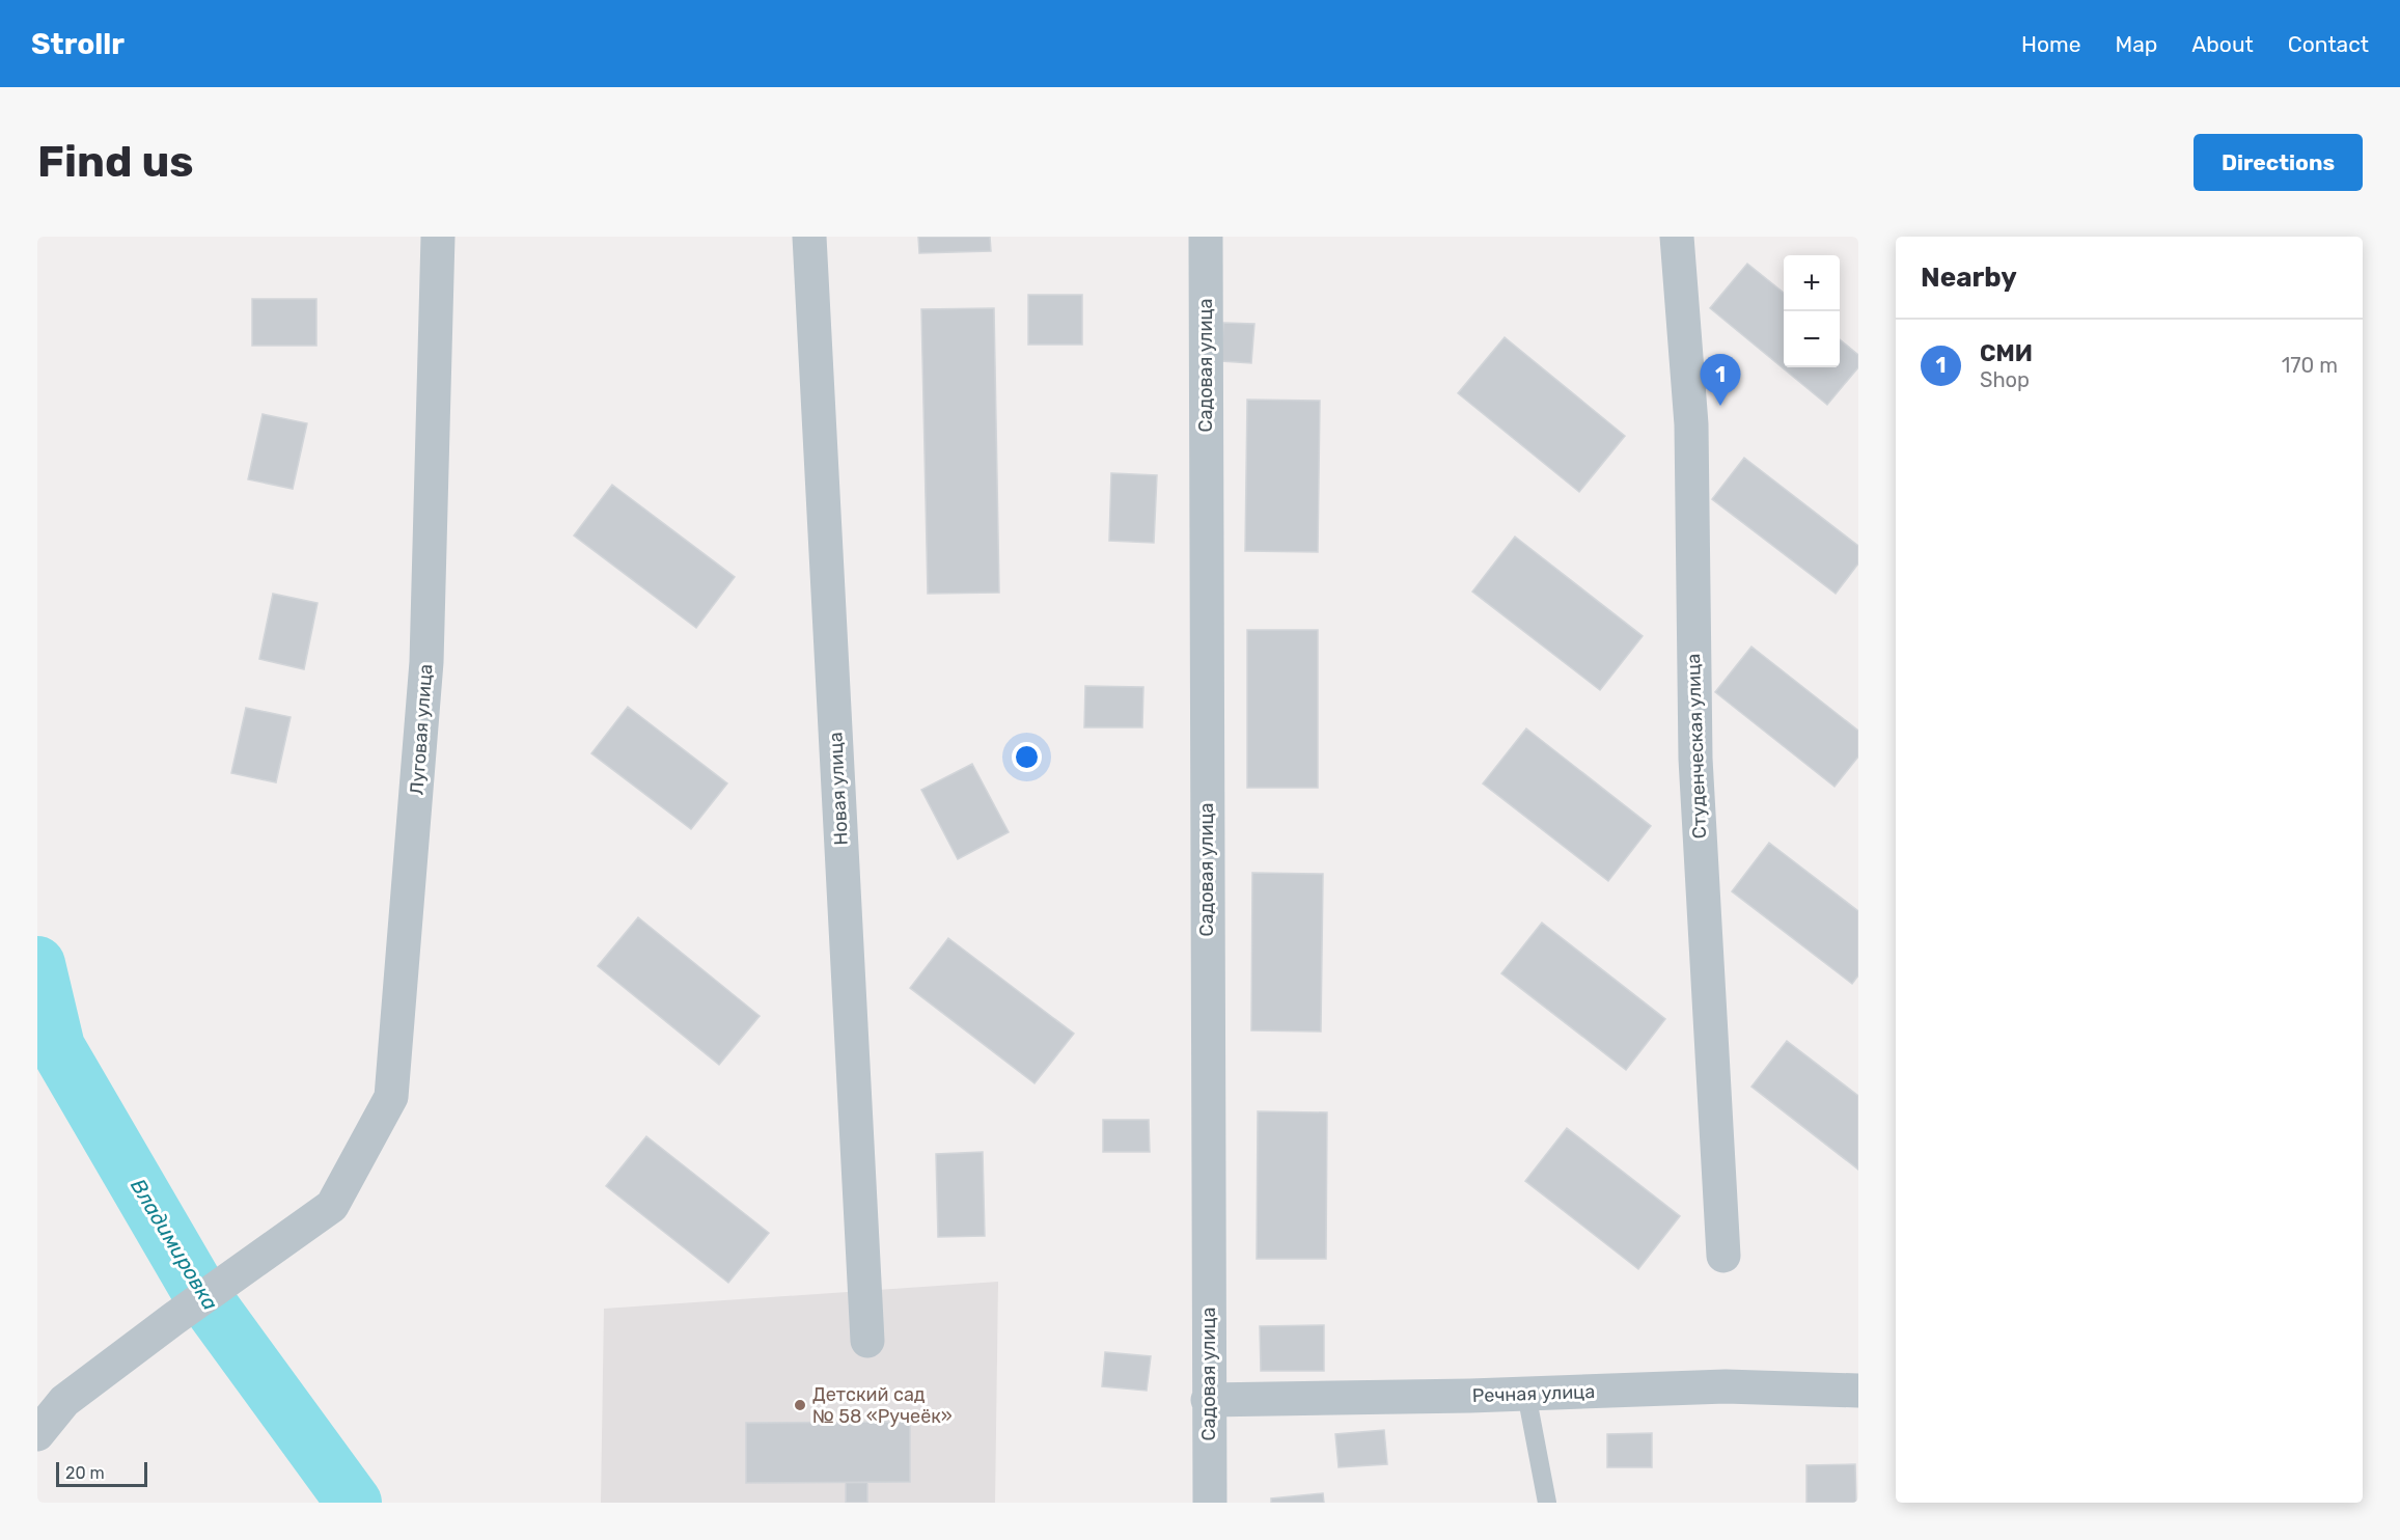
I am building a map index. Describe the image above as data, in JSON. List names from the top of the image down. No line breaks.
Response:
{"streets":{"street":["Садовая улица","Луговая улица","Студенческая улица","Новая улица","Речная улица"]},"crossings":[["Садовая улица","Речная улица"]],"water":["Владимировка"],"places":["Детский сад № 58 «Ручеёк»"],"scale_bar":"20 m","page":{"header":"Strollr","nav":["Home","Map","About","Contact"],"buttons":"Directions","title":"Find us","heading":"Nearby","map_buttons":["+","−"],"list":[{"mark":"1","name":"СМИ","note":"Shop","value":"170 m"}],"pins":"1","scale":"20 m"}}
